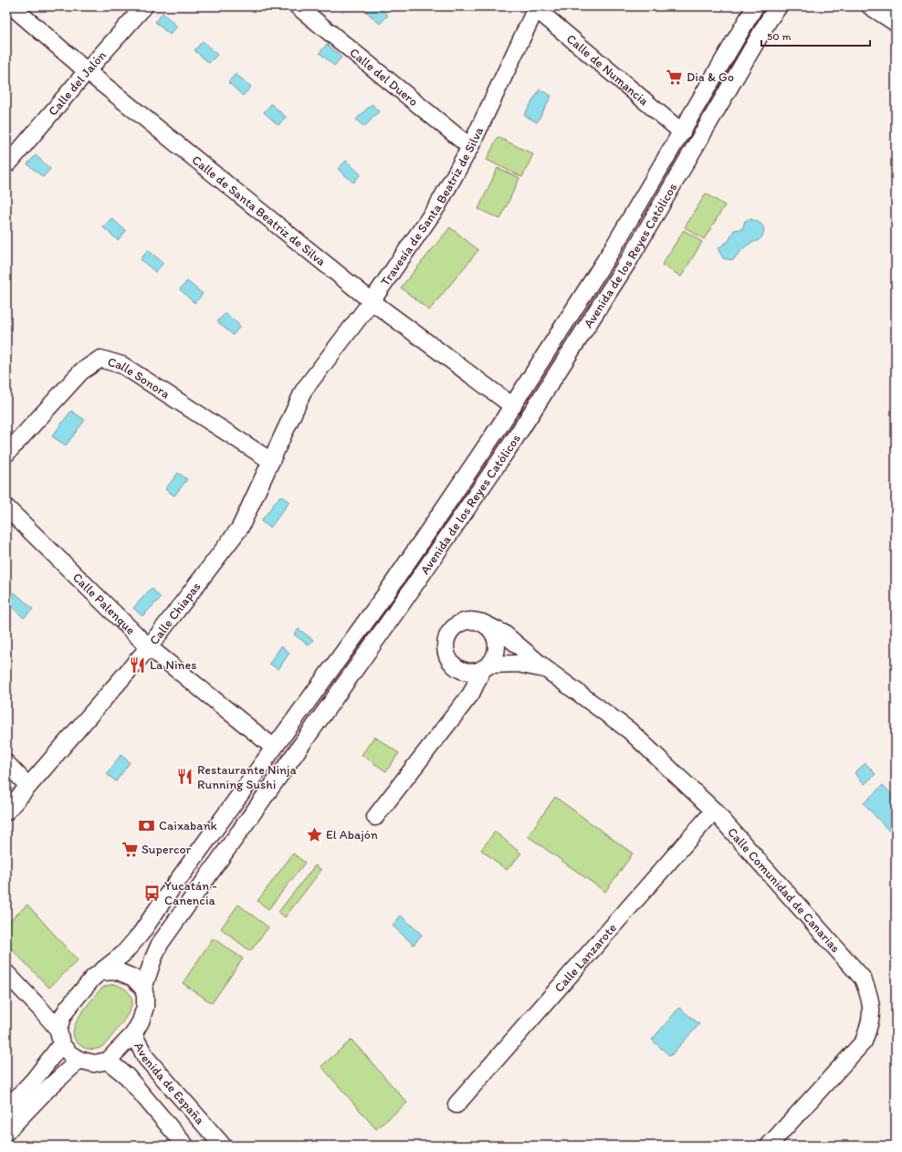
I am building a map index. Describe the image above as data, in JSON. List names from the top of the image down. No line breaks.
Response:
{"streets":{"street":["Calle de Numancia","Calle del Duero","Calle del Jalón","Travesía de Santa Beatriz de Silva","Calle de Santa Beatriz de Silva","Avenida de los Reyes Católicos","Calle Sonora","Calle Palenque","Calle Chiapas","Calle Comunidad de Canarias","Calle Lanzarote","Avenida de España"]},"crossings":[["Calle de Numancia","Travesía de Santa Beatriz de Silva"],["Calle de Numancia","Avenida de los Reyes Católicos"],["Calle del Duero","Travesía de Santa Beatriz de Silva"],["Calle del Jalón","Calle de Santa Beatriz de Silva"],["Travesía de Santa Beatriz de Silva","Calle de Santa Beatriz de Silva"],["Travesía de Santa Beatriz de Silva","Calle Chiapas"],["Calle de Santa Beatriz de Silva","Avenida de los Reyes Católicos"],["Avenida de los Reyes Católicos","Calle Palenque"],["Avenida de los Reyes Católicos","Avenida de España"],["Calle Sonora","Calle Chiapas"],["Calle Palenque","Calle Chiapas"],["Calle Comunidad de Canarias","Calle Lanzarote"]],"places":{"supermarket":["Dia & Go","Supercor"],"restaurant":["La Nines","Restaurante Ninja Running Sushi"],"bank":["Caixabank"],"place":["El Abajón"],"bus stop":["Yucatán - Canencia"]},"scale_bar":"50 m"}
